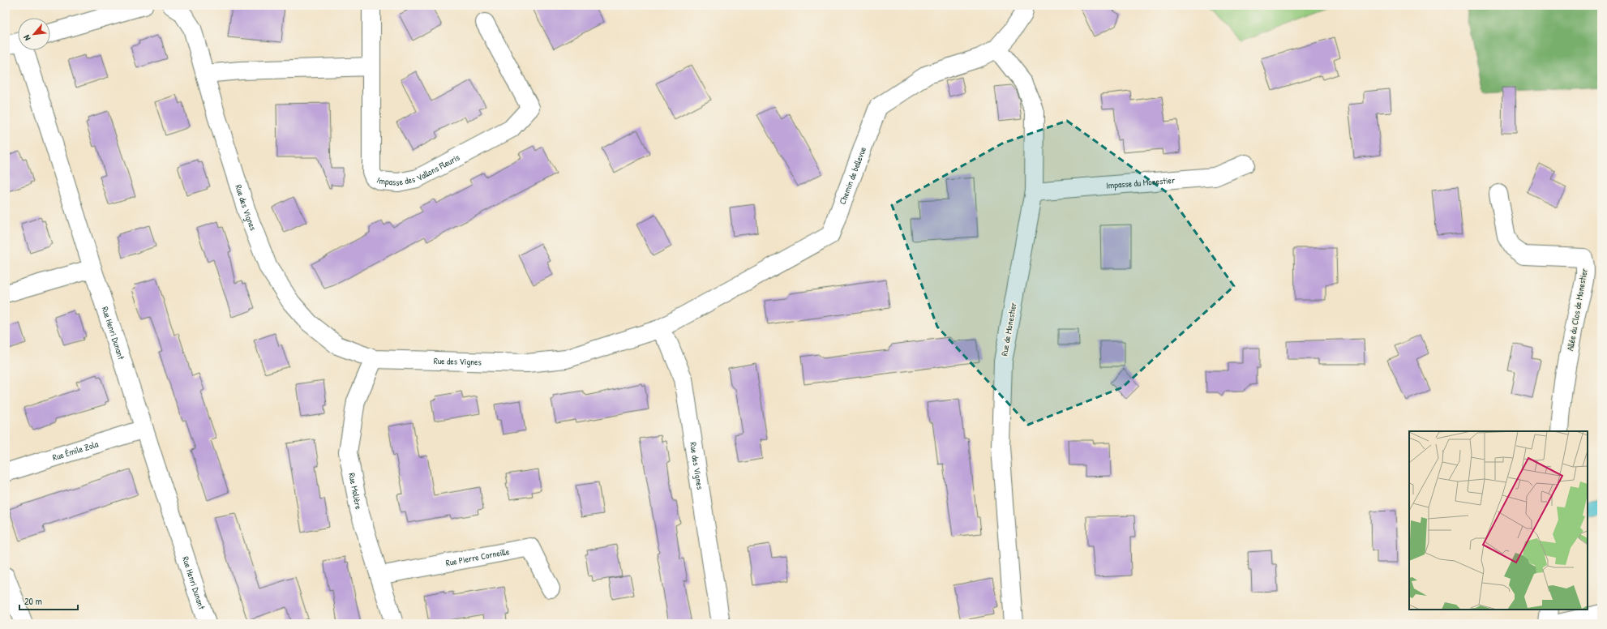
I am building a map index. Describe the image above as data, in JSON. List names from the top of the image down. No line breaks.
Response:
{"streets":{"street":["Impasse des Vallons Fleuris","Chemin de bellevue","Impasse du Monestier","Rue des Vignes","Allée du Clos de Monestier","Rue de Monestier","Rue Henri Dunant","Rue Émile Zola","Rue Molière","Rue Pierre Corneille"]},"crossings":[["Chemin de bellevue","Rue des Vignes"],["Chemin de bellevue","Rue de Monestier"],["Impasse du Monestier","Rue de Monestier"],["Rue des Vignes","Rue Molière"],["Rue Henri Dunant","Rue Émile Zola"],["Rue Molière","Rue Pierre Corneille"]],"scale_bar":"20 m","north":"bottom left"}
